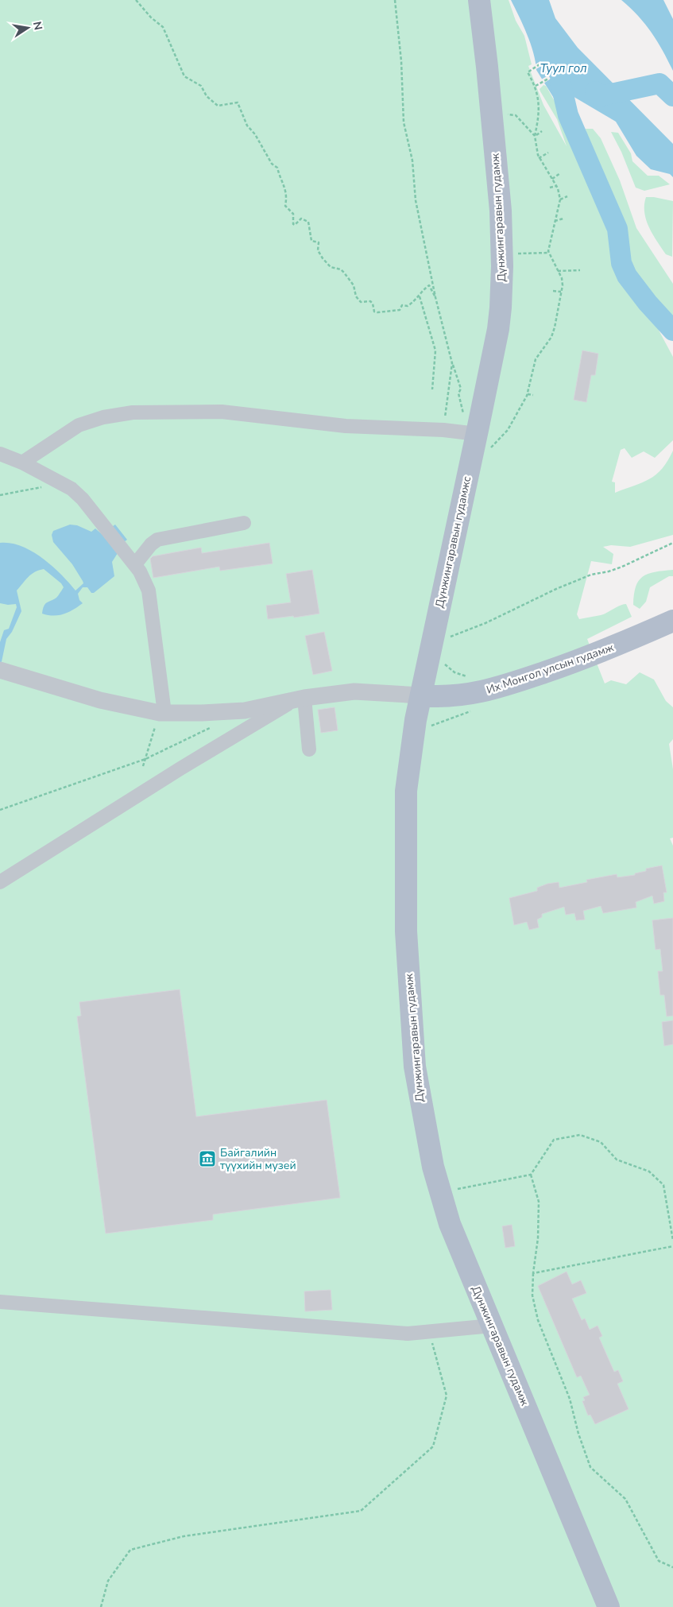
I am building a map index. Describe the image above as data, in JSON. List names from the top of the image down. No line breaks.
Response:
{"streets":{"main road":["Дүнжингаравын гудамж","Дүнжингаравын гудамжс","Их Монгол улсын гудамж"]},"crossings":[["Дүнжингаравын гудамж","Дүнжингаравын гудамжс"],["Дүнжингаравын гудамж","Их Монгол улсын гудамж"]],"water":["Туул гол"],"places":{"museum":["Байгалийн түүхийн музей"]},"north":"right"}
